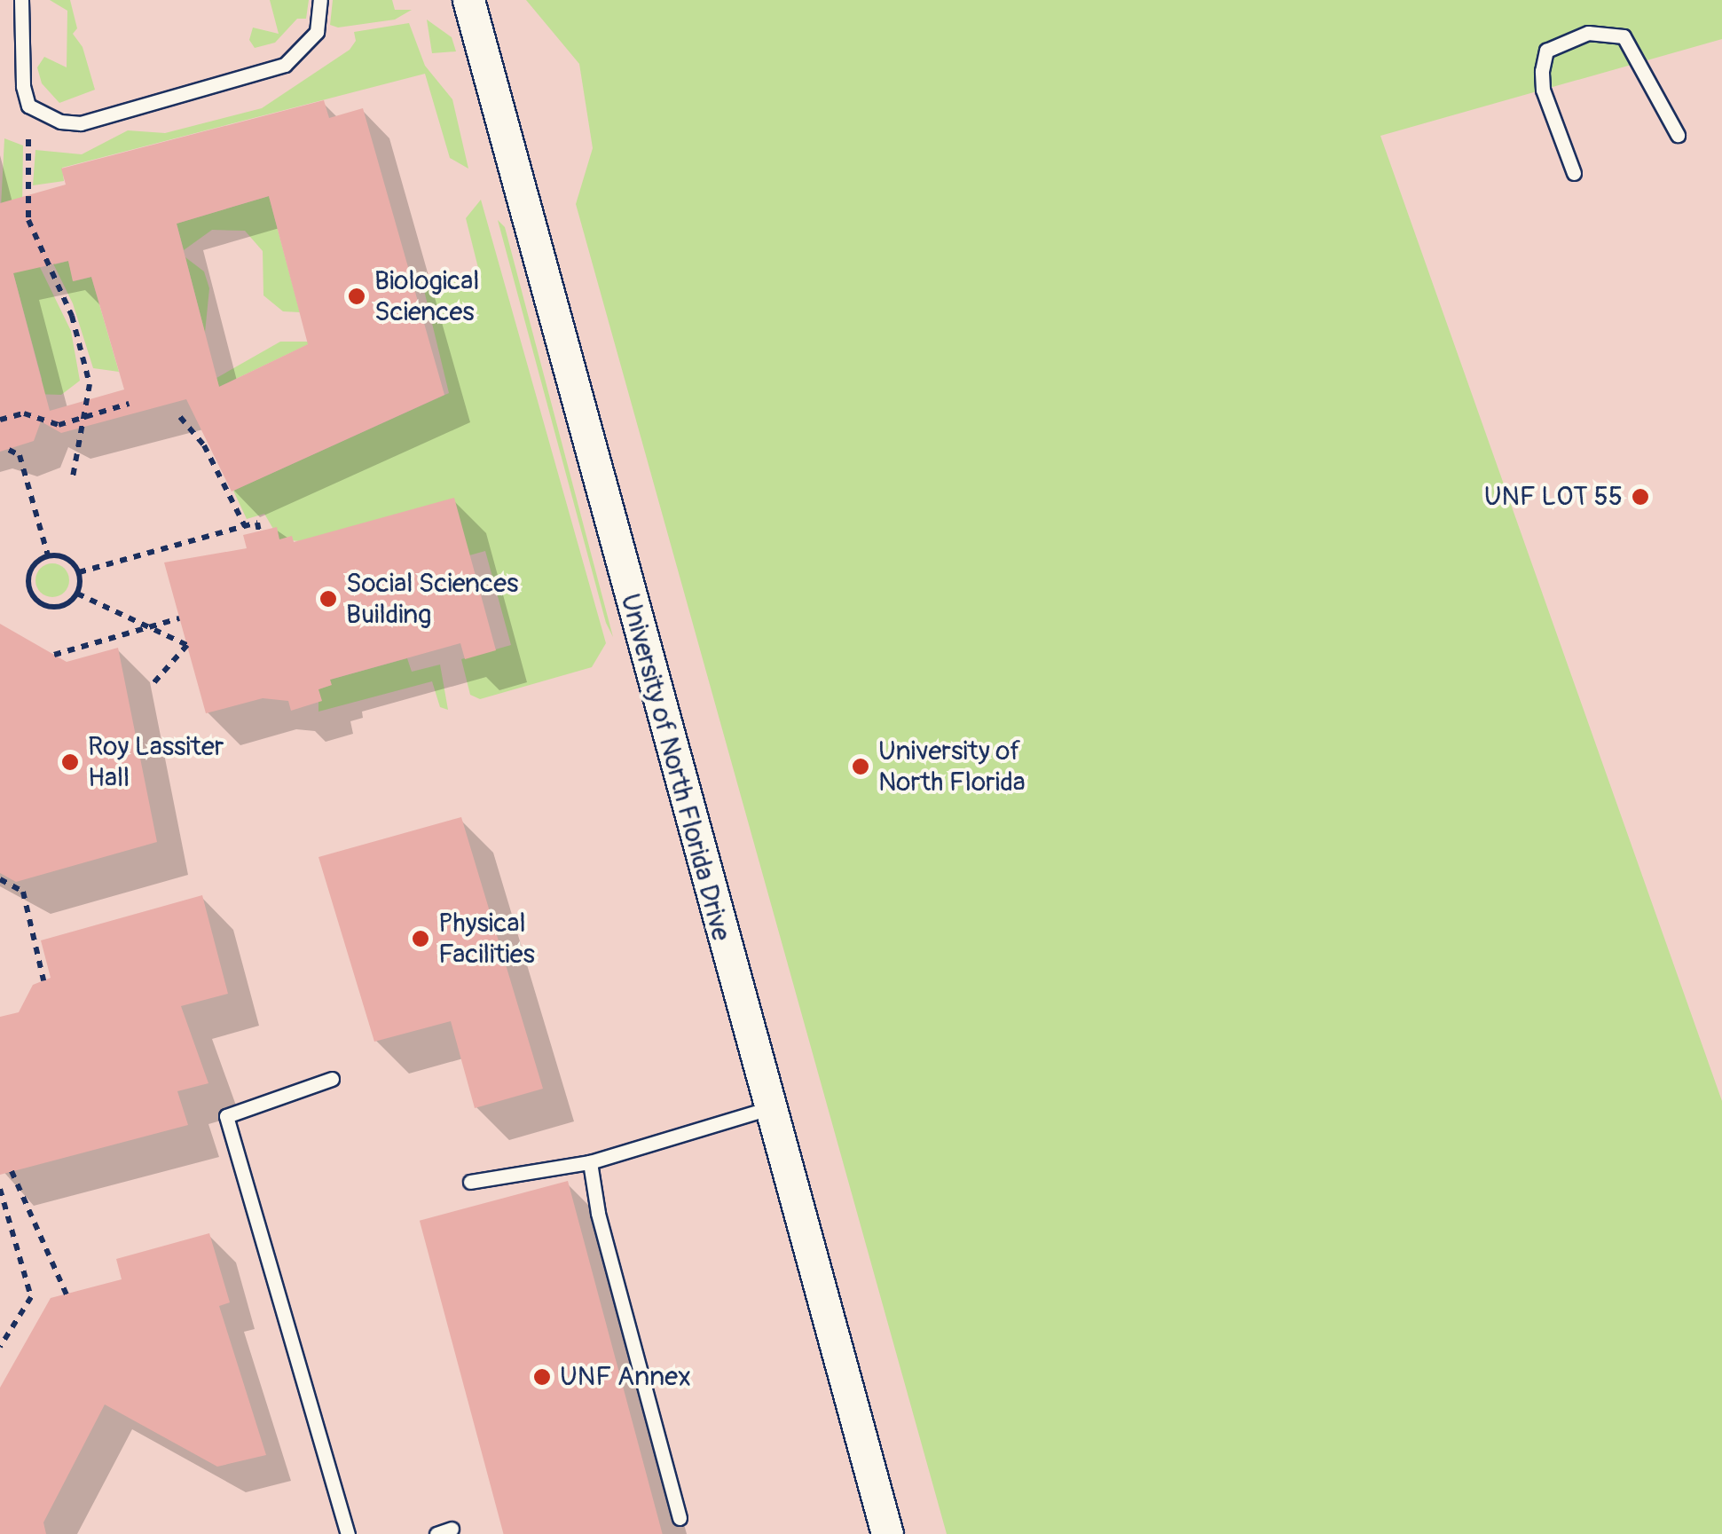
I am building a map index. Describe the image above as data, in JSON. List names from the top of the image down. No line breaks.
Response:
{"streets":{"street":["University of North Florida Drive"]},"places":["Biological Sciences","UNF LOT 55","Social Sciences Building","Roy Lassiter Hall","University of North Florida","Physical Facilities","UNF Annex"]}
